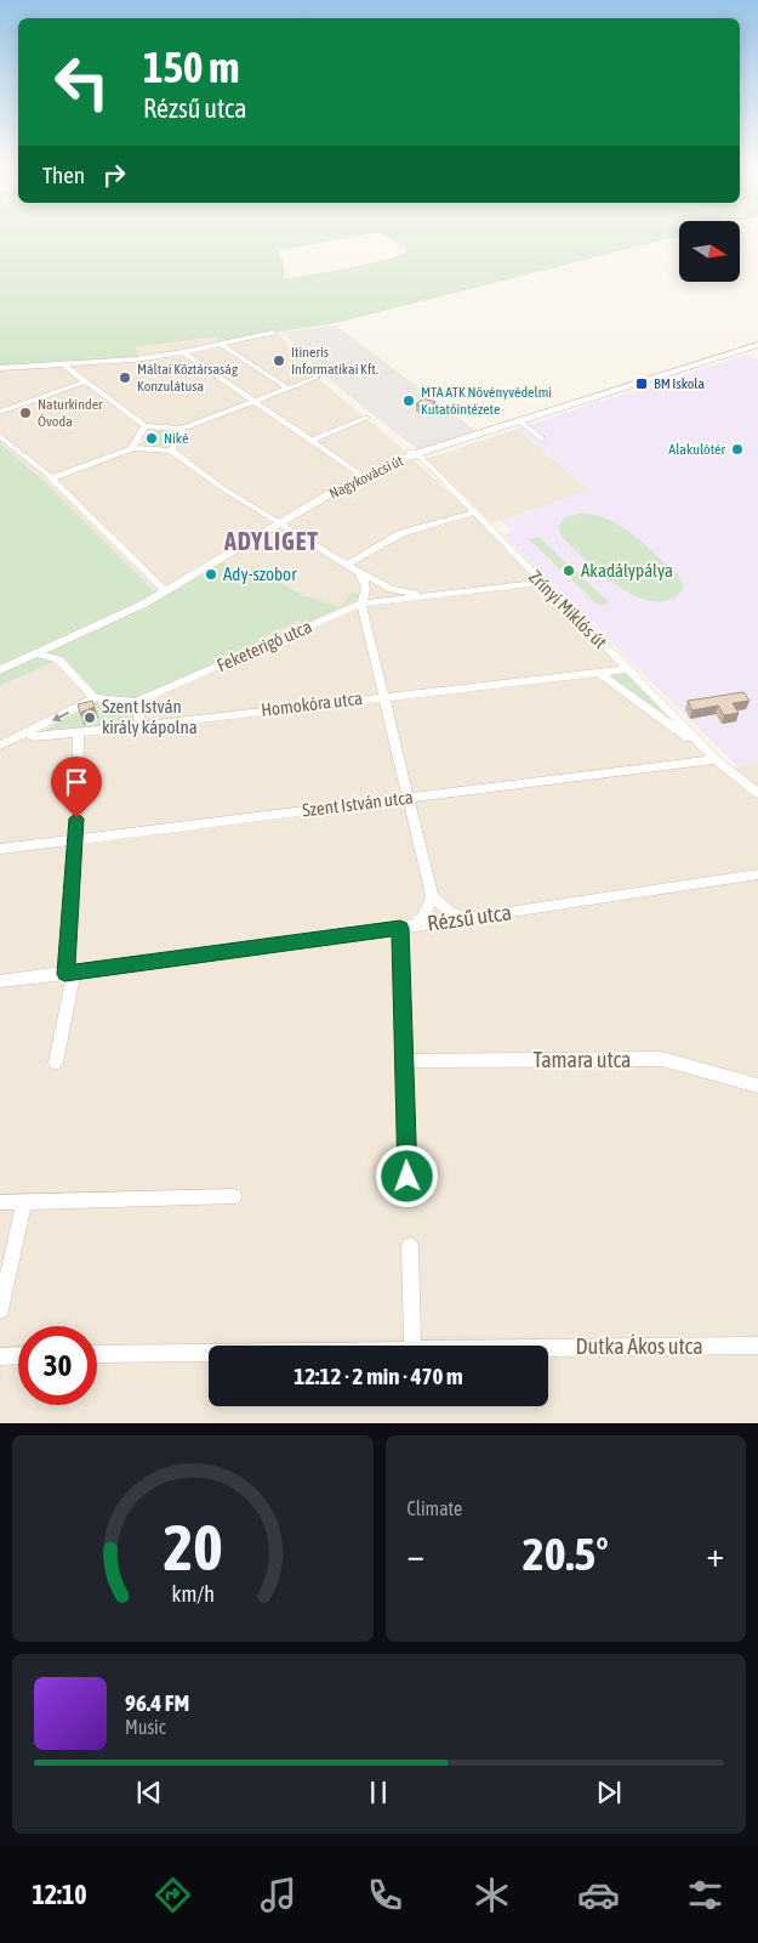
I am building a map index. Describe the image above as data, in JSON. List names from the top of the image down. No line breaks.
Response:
{"streets":{"street":["Nagykovácsi út","Zrínyi Miklós út","Feketerigó utca","Homokóra utca","Szent István utca","Rézsű utca","Tamara utca","Dutka Ákos utca"]},"crossings":[["Nagykovácsi út","Zrínyi Miklós út"],["Zrínyi Miklós út","Feketerigó utca"],["Zrínyi Miklós út","Homokóra utca"],["Zrínyi Miklós út","Szent István utca"]],"districts":["ADYLIGET"],"places":{"other":["Itineris Informatikai Kft.","Máltai Köztársaság Konzulátusa","MTA ATK Növényvédelmi Kutatóintézete","Naturkinder Óvoda","Niké","Alakulótér","Akadálypálya","Ady-szobor","Szent István király kápolna"],"transit":["BM Iskola"]},"north":"right","page":{"turn":["150 m","Rézsű utca"],"then":"Then","limit":"30","trip":"12:12 · 2 min · 470 m","tile":"Climate","heat":["−","20.5°","+"],"song":["96.4 FM","Music"],"tabs":"12:10","gauge":["20","km/h"]}}
